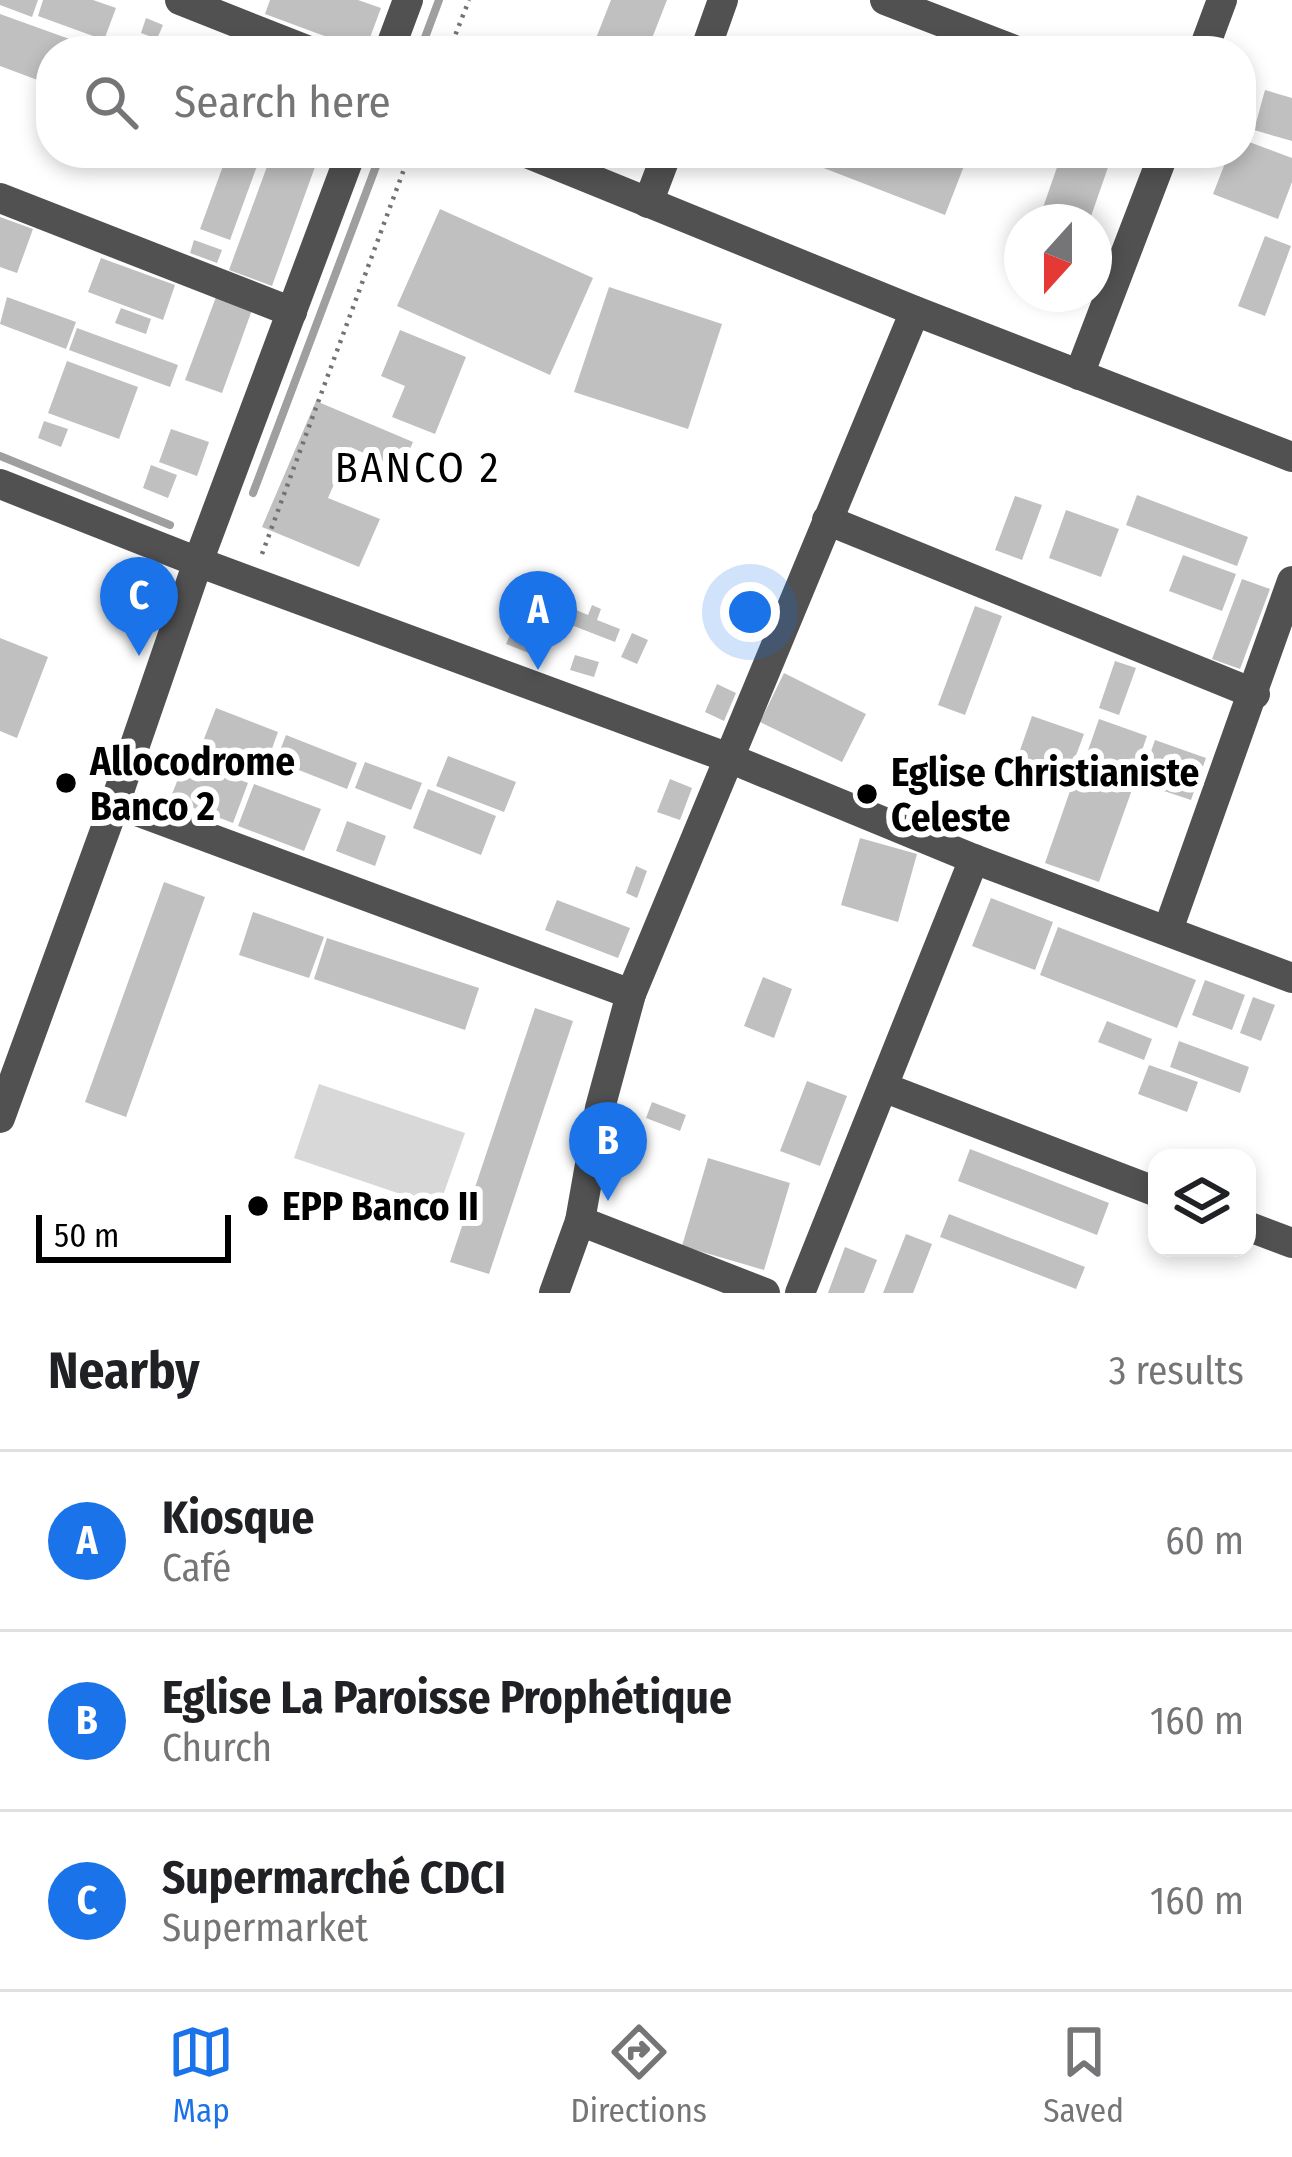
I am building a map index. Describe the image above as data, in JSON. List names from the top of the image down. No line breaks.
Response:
{"districts":["BANCO 2"],"places":["Allocodrome Banco 2","Eglise Christianiste Celeste","EPP Banco II"],"scale_bar":"50 m","north":"bottom","page":{"search":"Search here","pins":["C","A","B"],"scale":"50 m","heading":["Nearby","3 results"],"list":[{"mark":"A","name":"Kiosque","note":"Café","value":"60 m"},{"mark":"B","name":"Eglise La Paroisse Prophétique","note":"Church","value":"160 m"},{"mark":"C","name":"Supermarché CDCI","note":"Supermarket","value":"160 m"}],"nav":["Map","Directions","Saved"]}}
